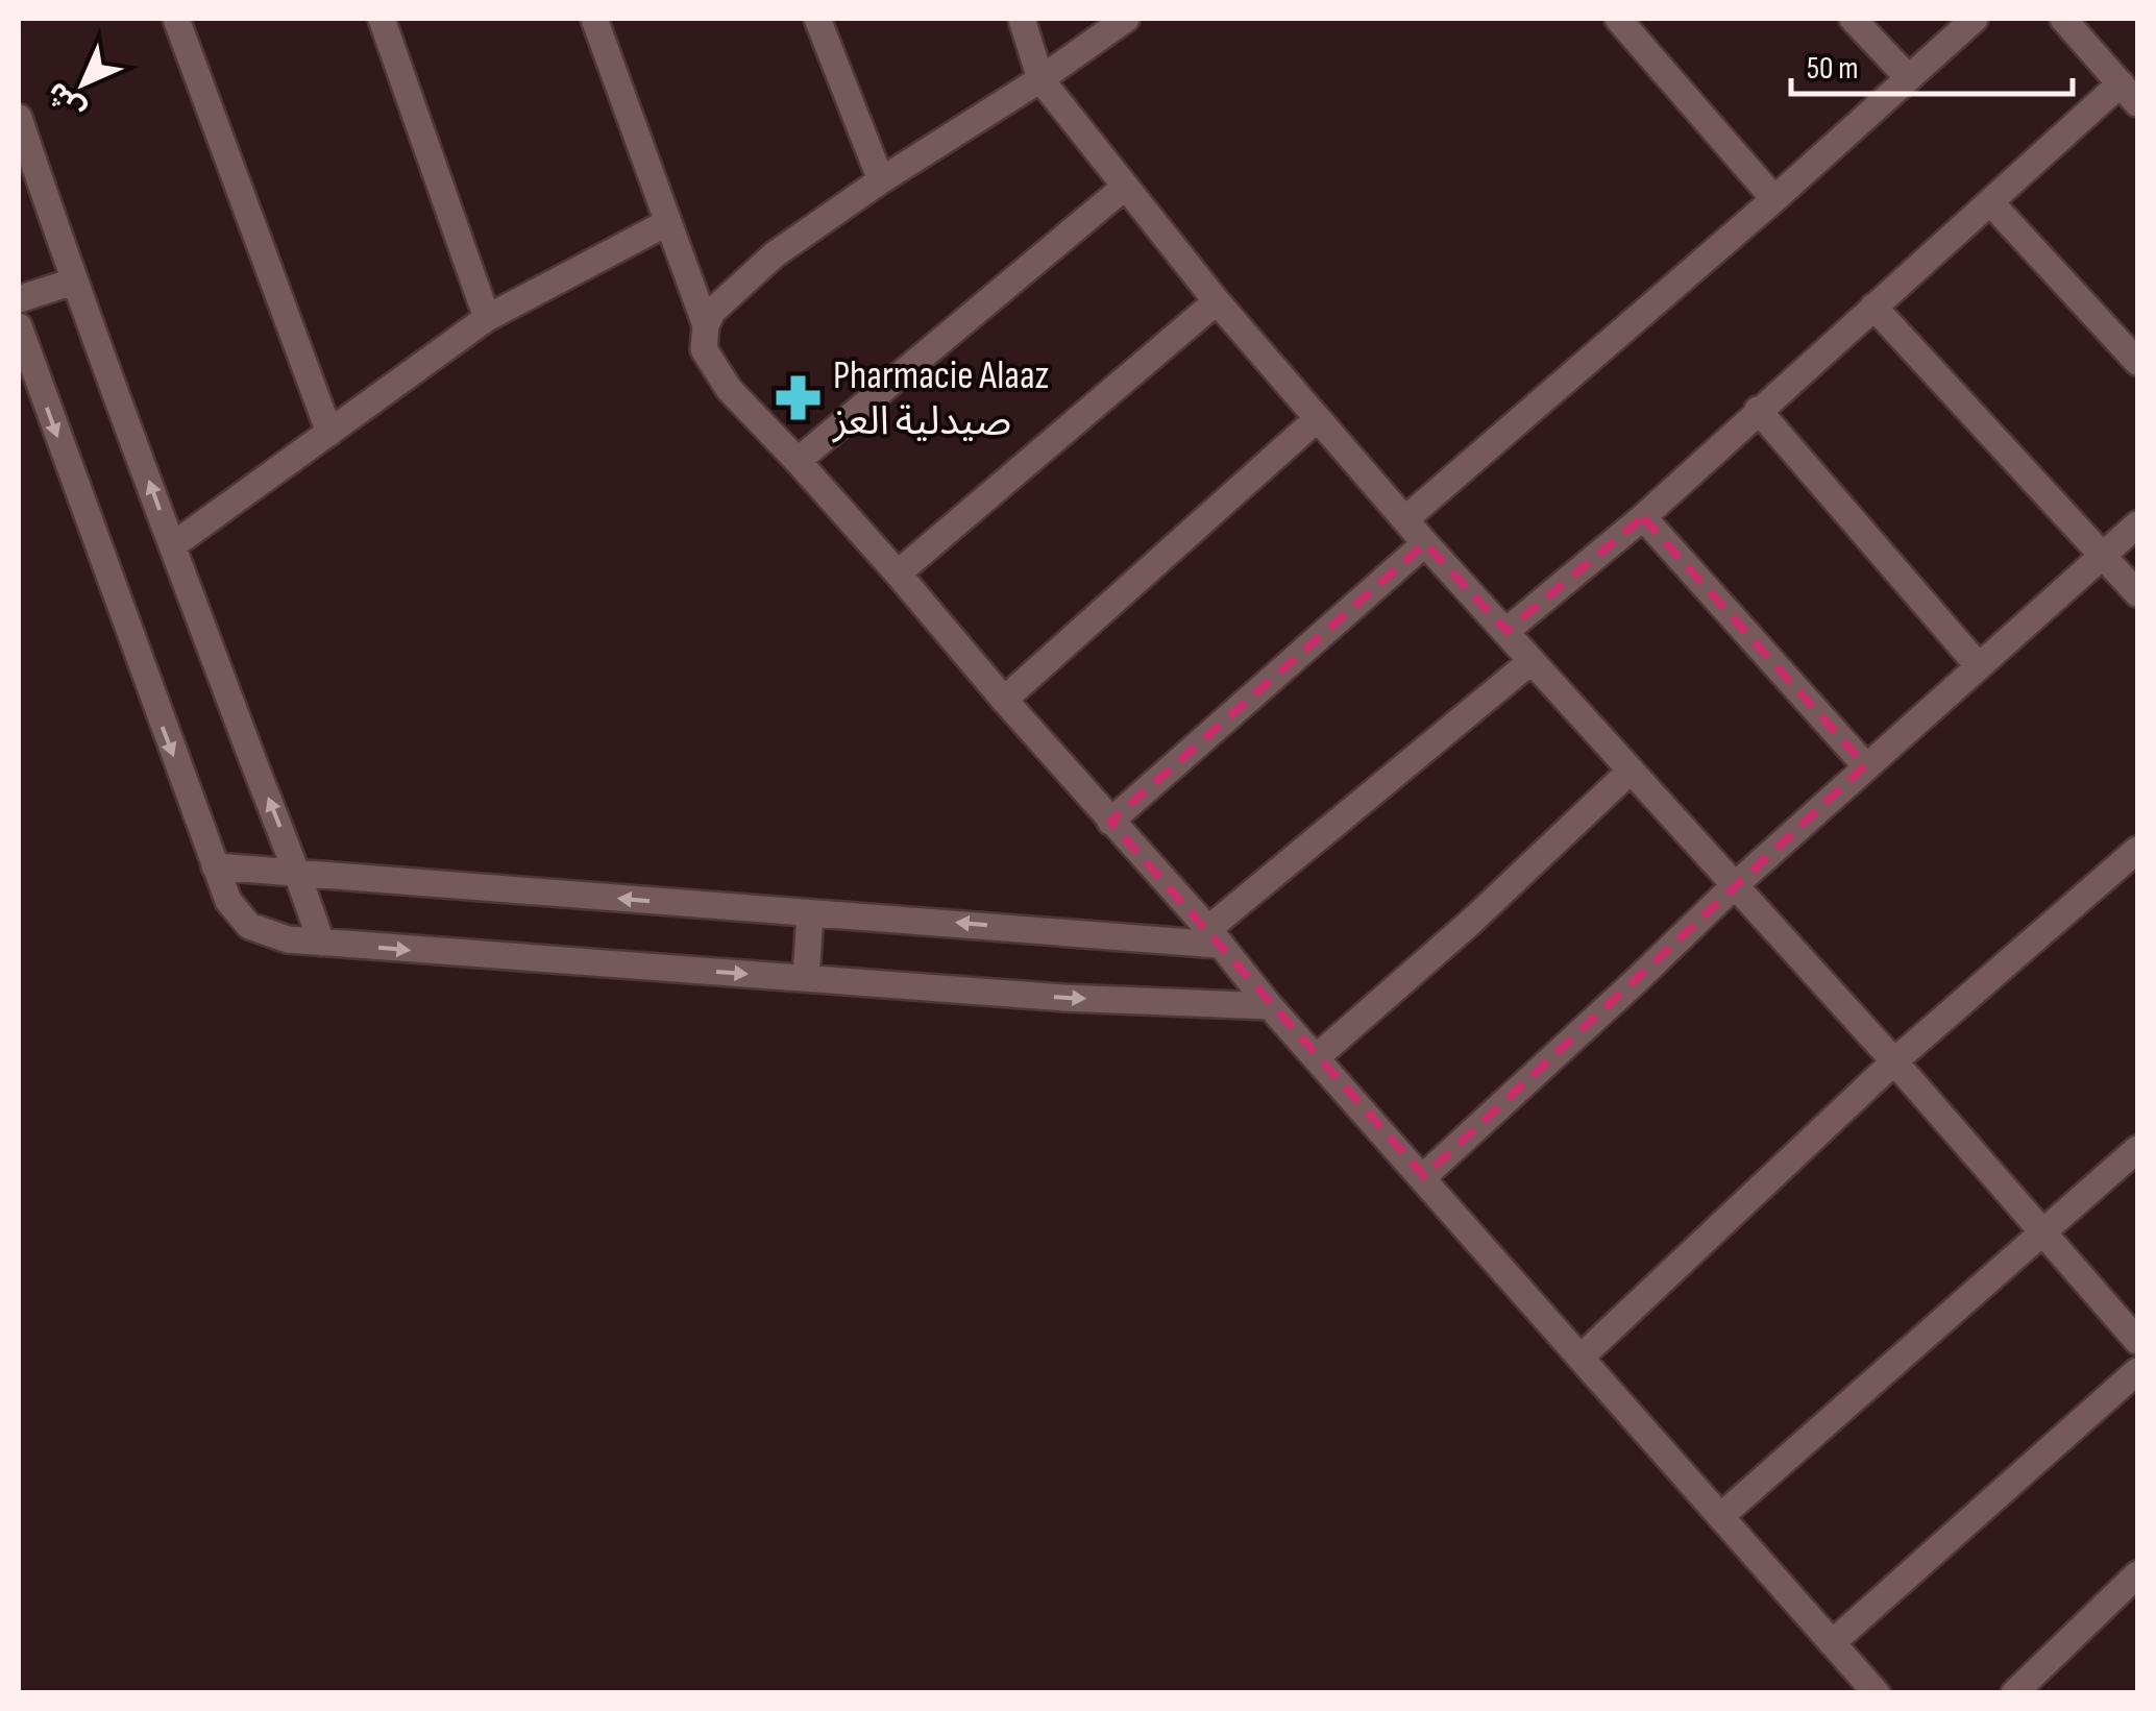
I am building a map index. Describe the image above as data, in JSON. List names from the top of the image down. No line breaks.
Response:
{"places":{"pharmacy":["Pharmacie Alaaz صيدلية العز"]},"scale_bar":"50 m","north":"bottom left"}
